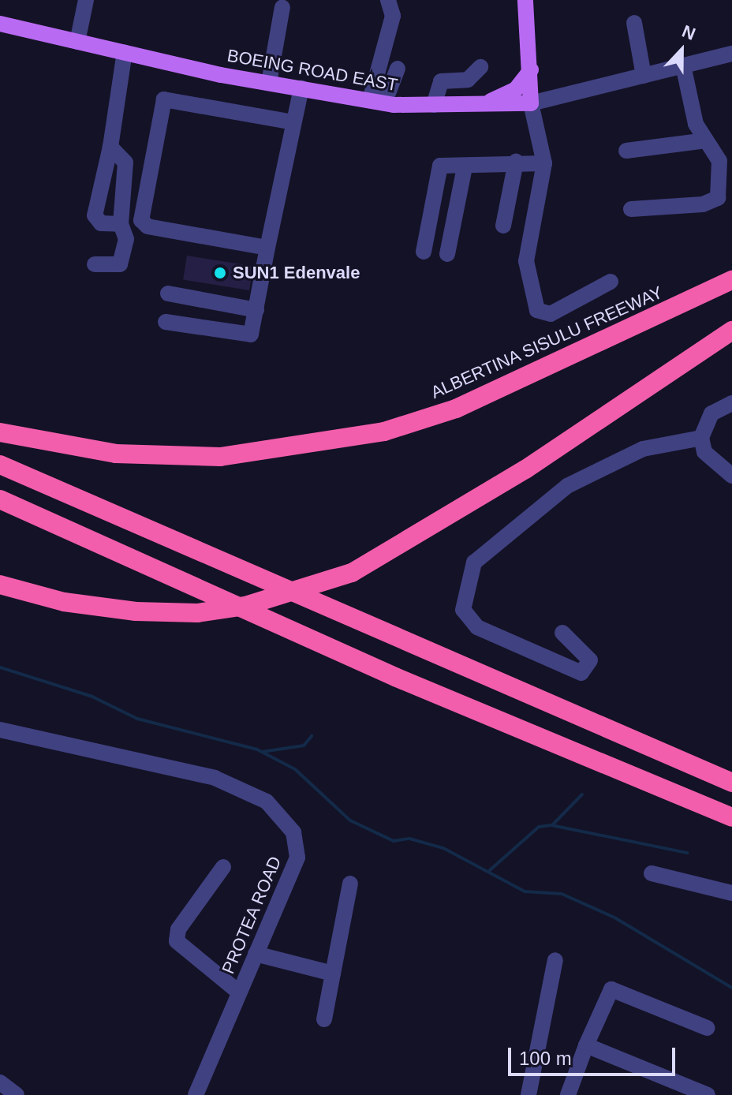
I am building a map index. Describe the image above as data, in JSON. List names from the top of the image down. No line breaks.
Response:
{"streets":{"highway":["ALBERTINA SISULU FREEWAY"],"main road":["BOEING ROAD EAST"],"street":["PROTEA ROAD"]},"places":["SUN1 Edenvale"],"scale_bar":"100 m","north":"top"}
